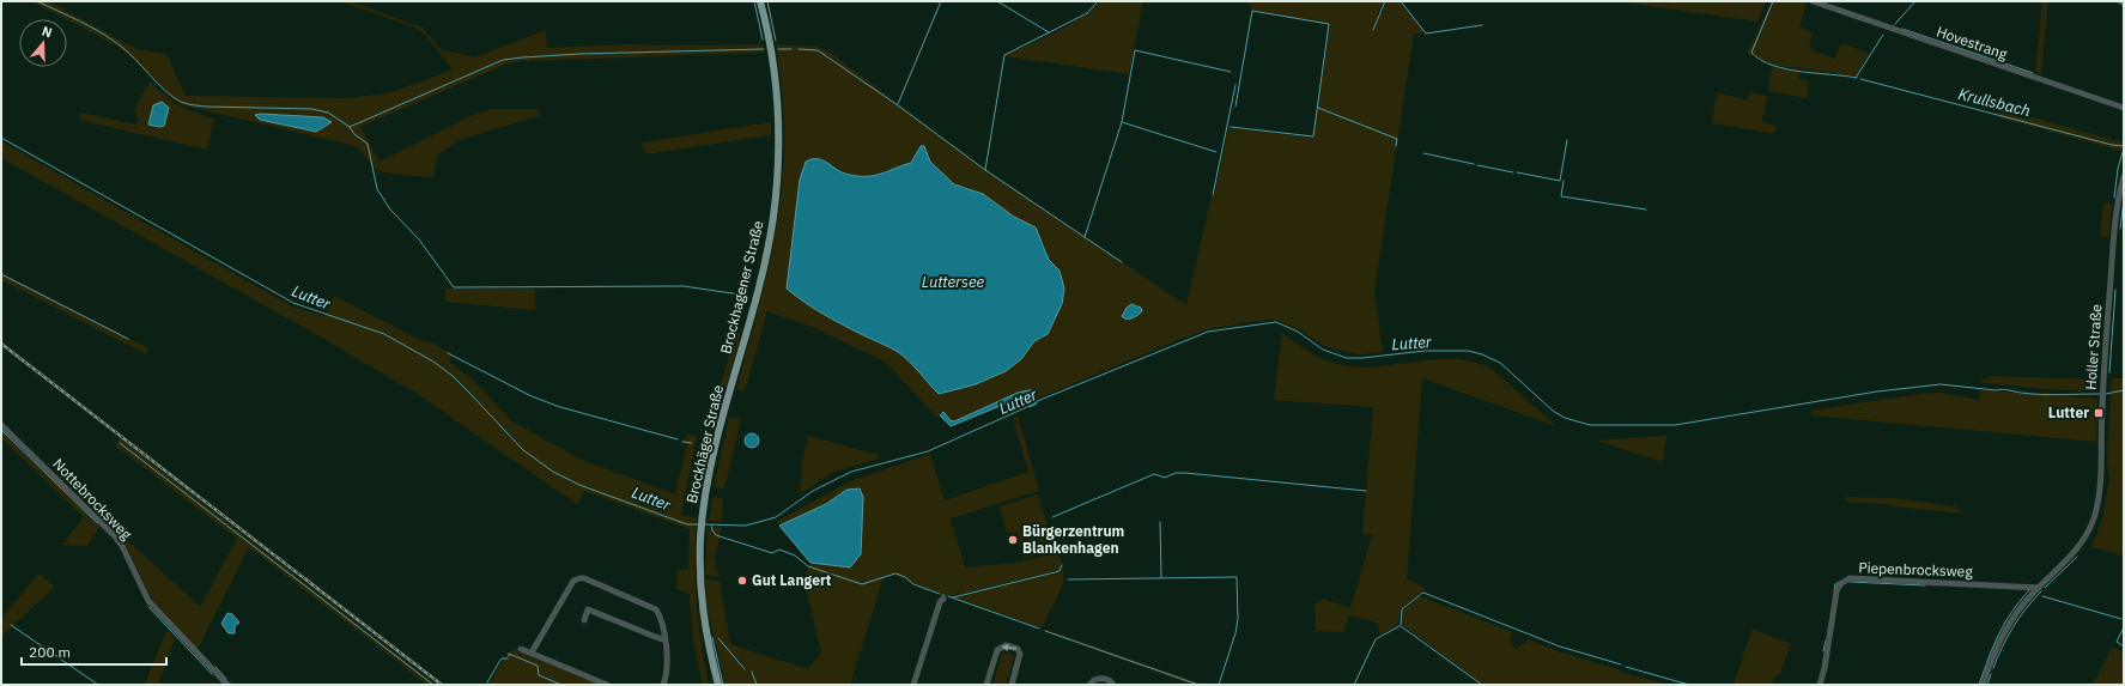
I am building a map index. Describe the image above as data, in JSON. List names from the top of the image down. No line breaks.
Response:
{"streets":{"main road":["Brockhagener Straße","Brockhäger Straße"],"street":["Hovestrang","Holler Straße","Nottebrocksweg","Piepenbrocksweg"]},"crossings":[["Brockhagener Straße","Brockhäger Straße"],["Holler Straße","Piepenbrocksweg"]],"water":["Krullsbach","Luttersee","Lutter"],"places":{"transit":["Lutter"],"other":["Bürgerzentrum Blankenhagen","Gut Langert"]},"scale_bar":"200 m","north":"top"}
